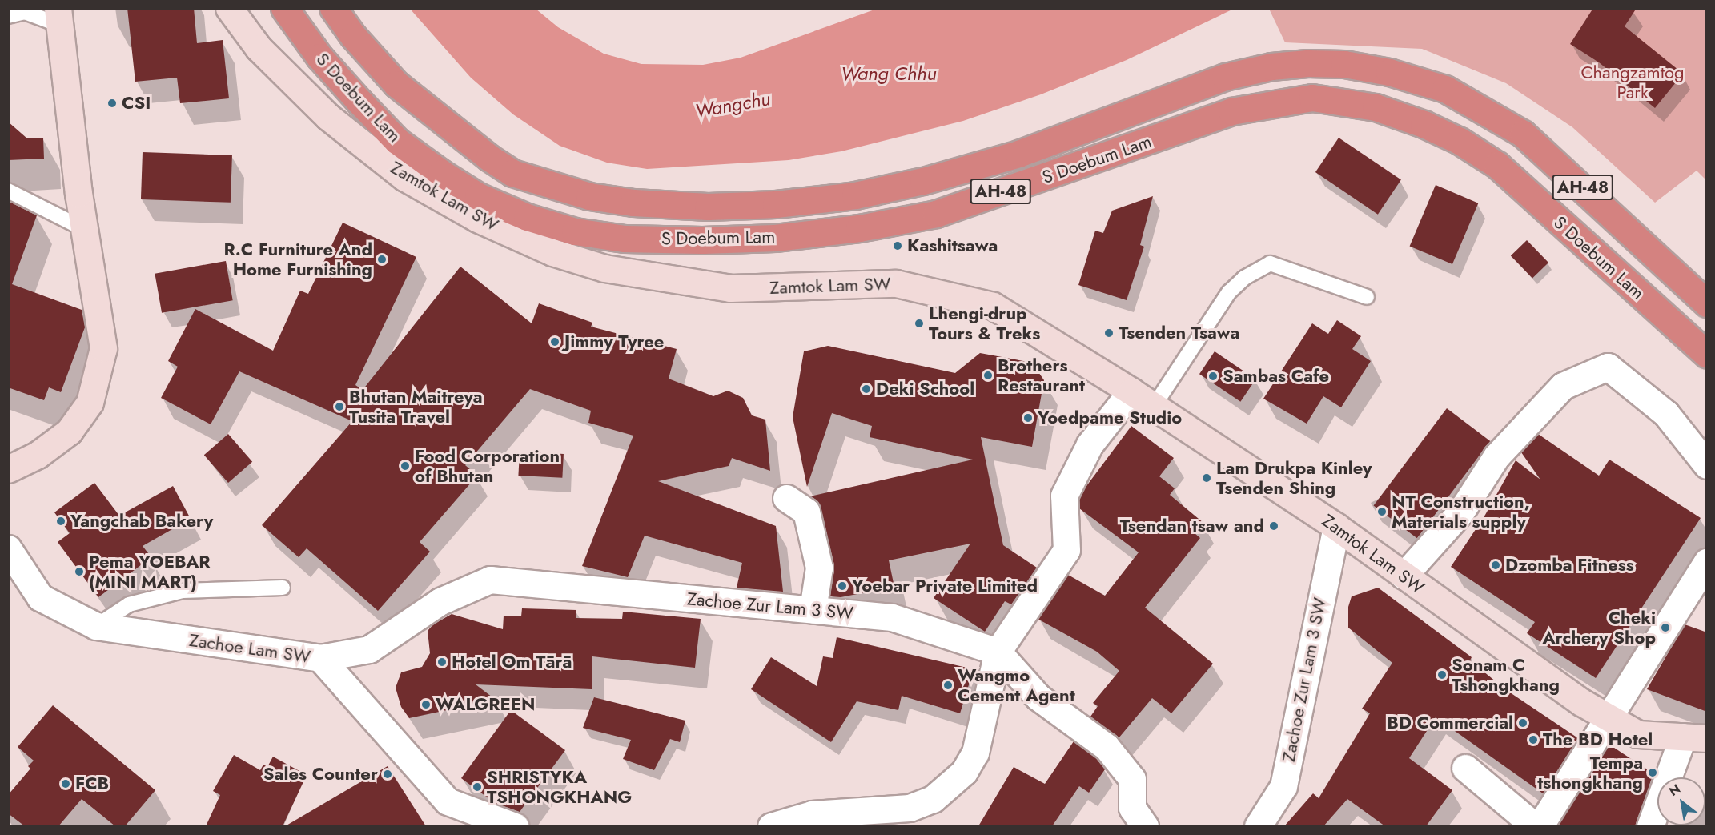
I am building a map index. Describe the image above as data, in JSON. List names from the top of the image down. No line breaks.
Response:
{"streets":{"highway":["S Doebum Lam","AH-48"],"street":["Zamtok Lam SW","Zachoe Zur Lam 3 SW","Zachoe Lam SW"]},"crossings":[["Zamtok Lam SW","Zachoe Zur Lam 3 SW"],["Zachoe Zur Lam 3 SW","Zachoe Lam SW"]],"water":["Wang Chhu","Wangchu"],"parks":["Changzamtog Park"],"places":["CSI","Kashitsawa","R.C Furniture And Home Furnishing","Lhengi-drup Tours & Treks","Tsenden Tsawa","Jimmy Tyree","Brothers Restaurant","Sambas Cafe","Deki School","Bhutan Maitreya Tusita Travel","Yoedpame Studio","Food Corporation of Bhutan","Lam Drukpa Kinley Tsenden Shing","NT Construction, Materials supply","Yangchab Bakery","Tsendan tsaw and","Dzomba Fitness","Pema YOEBAR (MINI MART)","Yoebar Private Limited","Cheki Archery Shop","Hotel Om Tārā","Sonam C Tshongkhang","Wangmo Cement Agent","WALGREEN","BD Commercial","The BD Hotel","Tempa tshongkhang","Sales Counter","FCB","SHRISTYKA TSHONGKHANG"],"north":"top left"}
